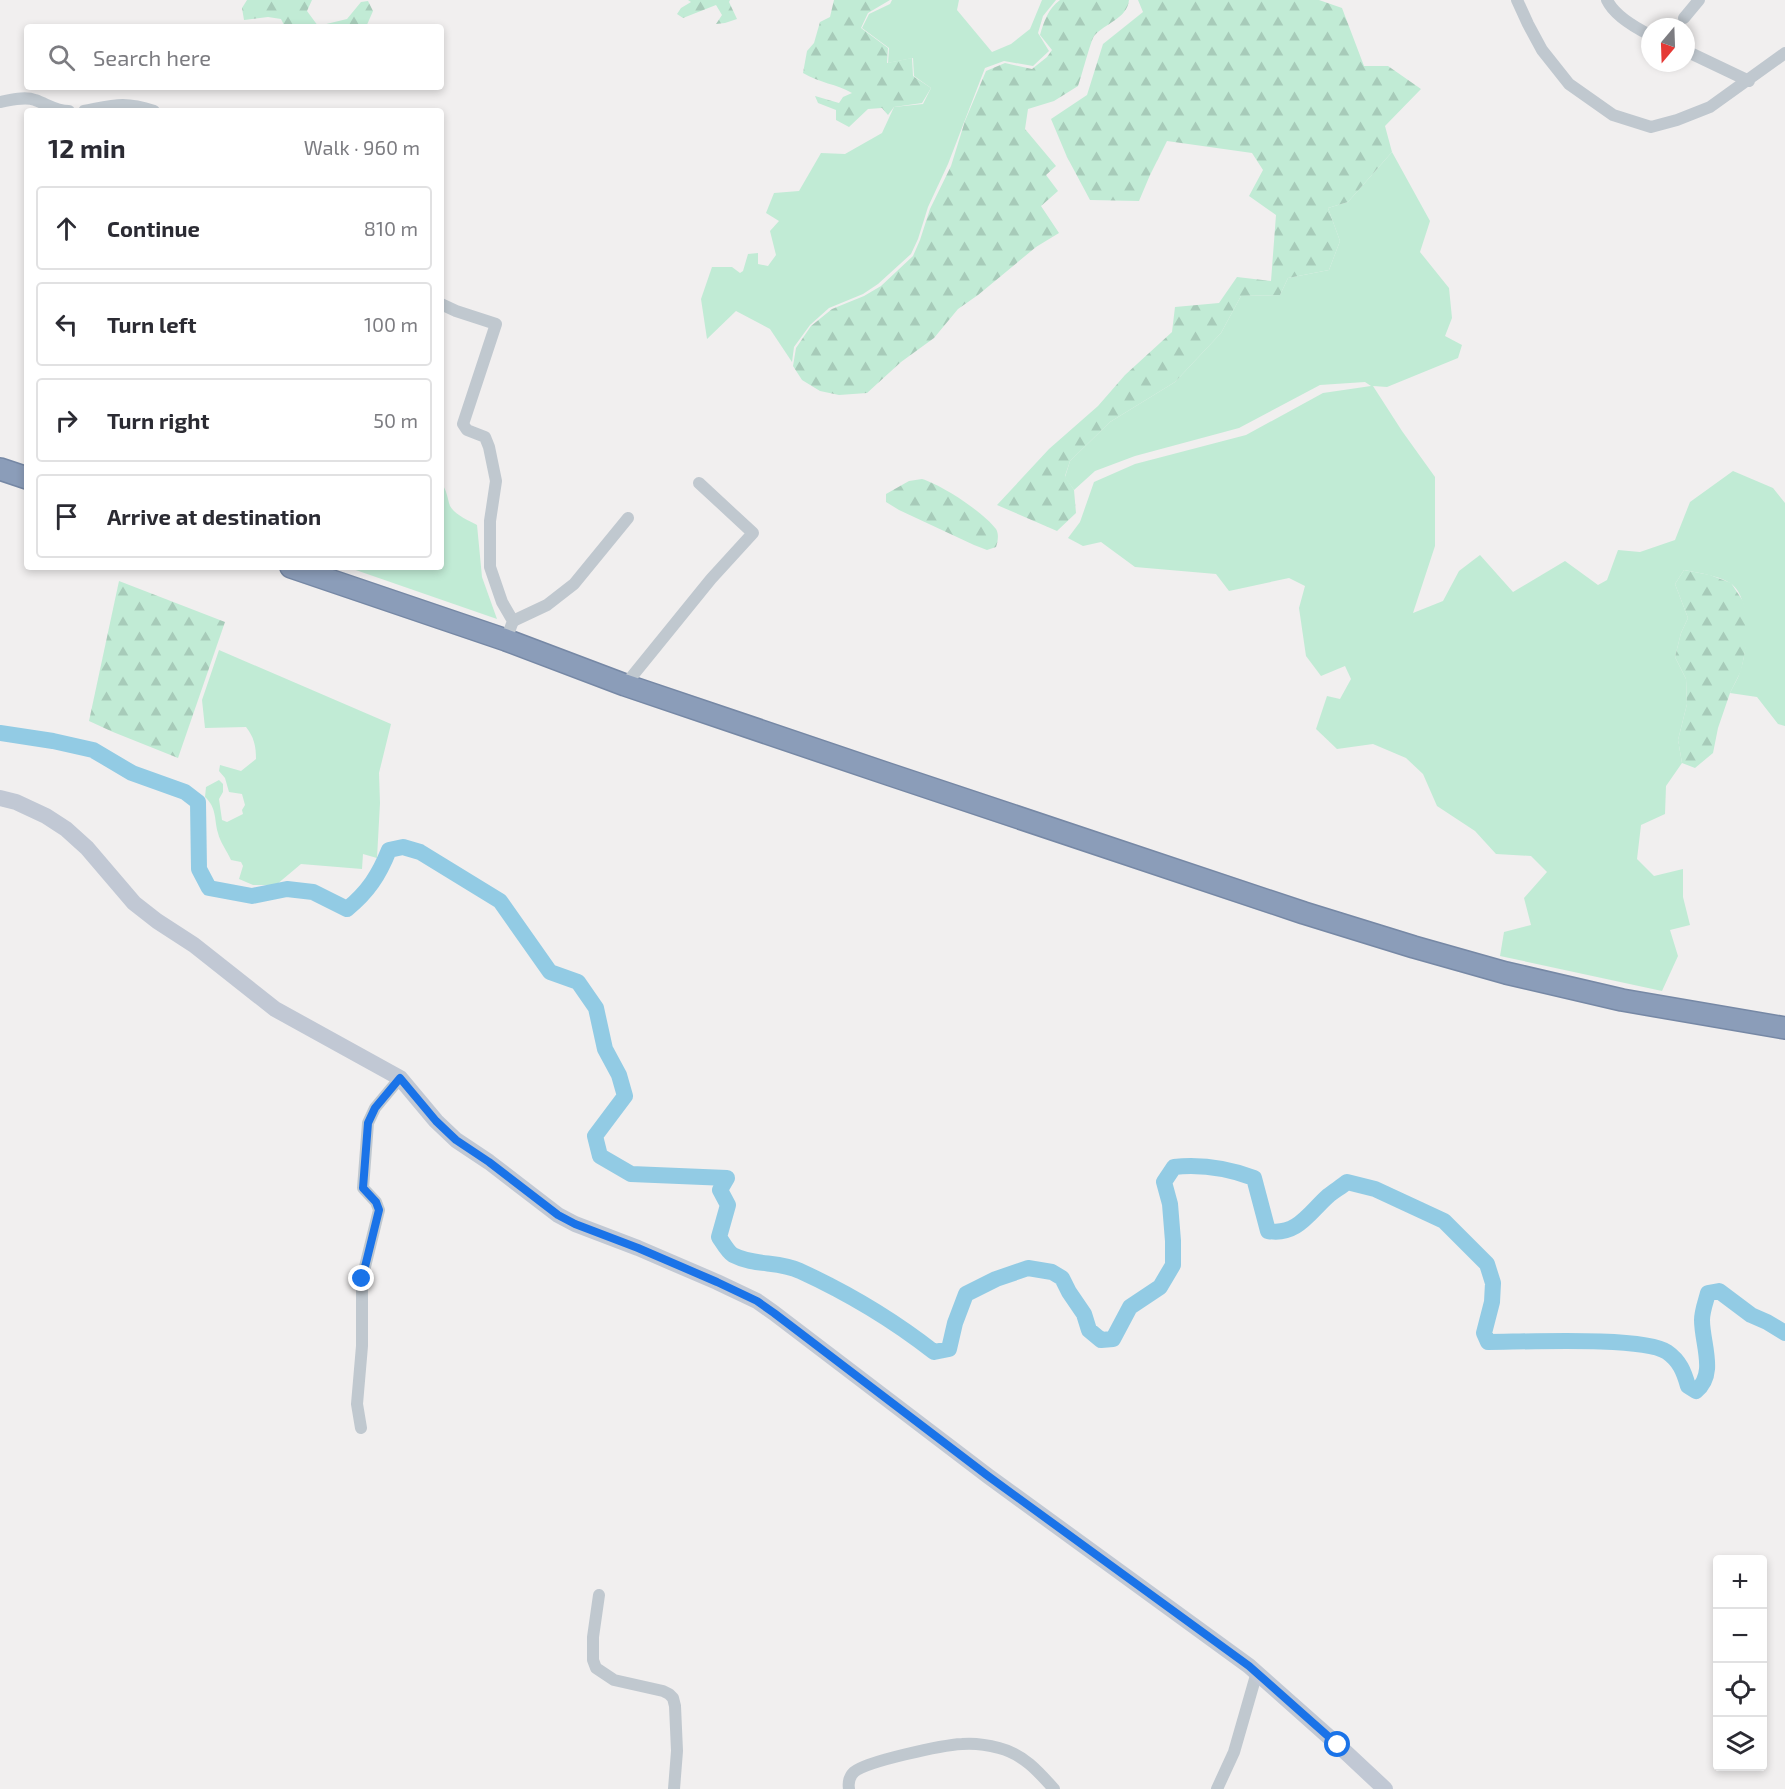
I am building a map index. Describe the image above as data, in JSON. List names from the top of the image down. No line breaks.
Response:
{"north":"bottom","page":{"search":"Search here","heading":["12 min","Walk · 960 m"],"list":[["Continue","810 m"],["Turn left","100 m"],["Turn right","50 m"],"Arrive at destination"],"map_buttons":["+","−"]}}
